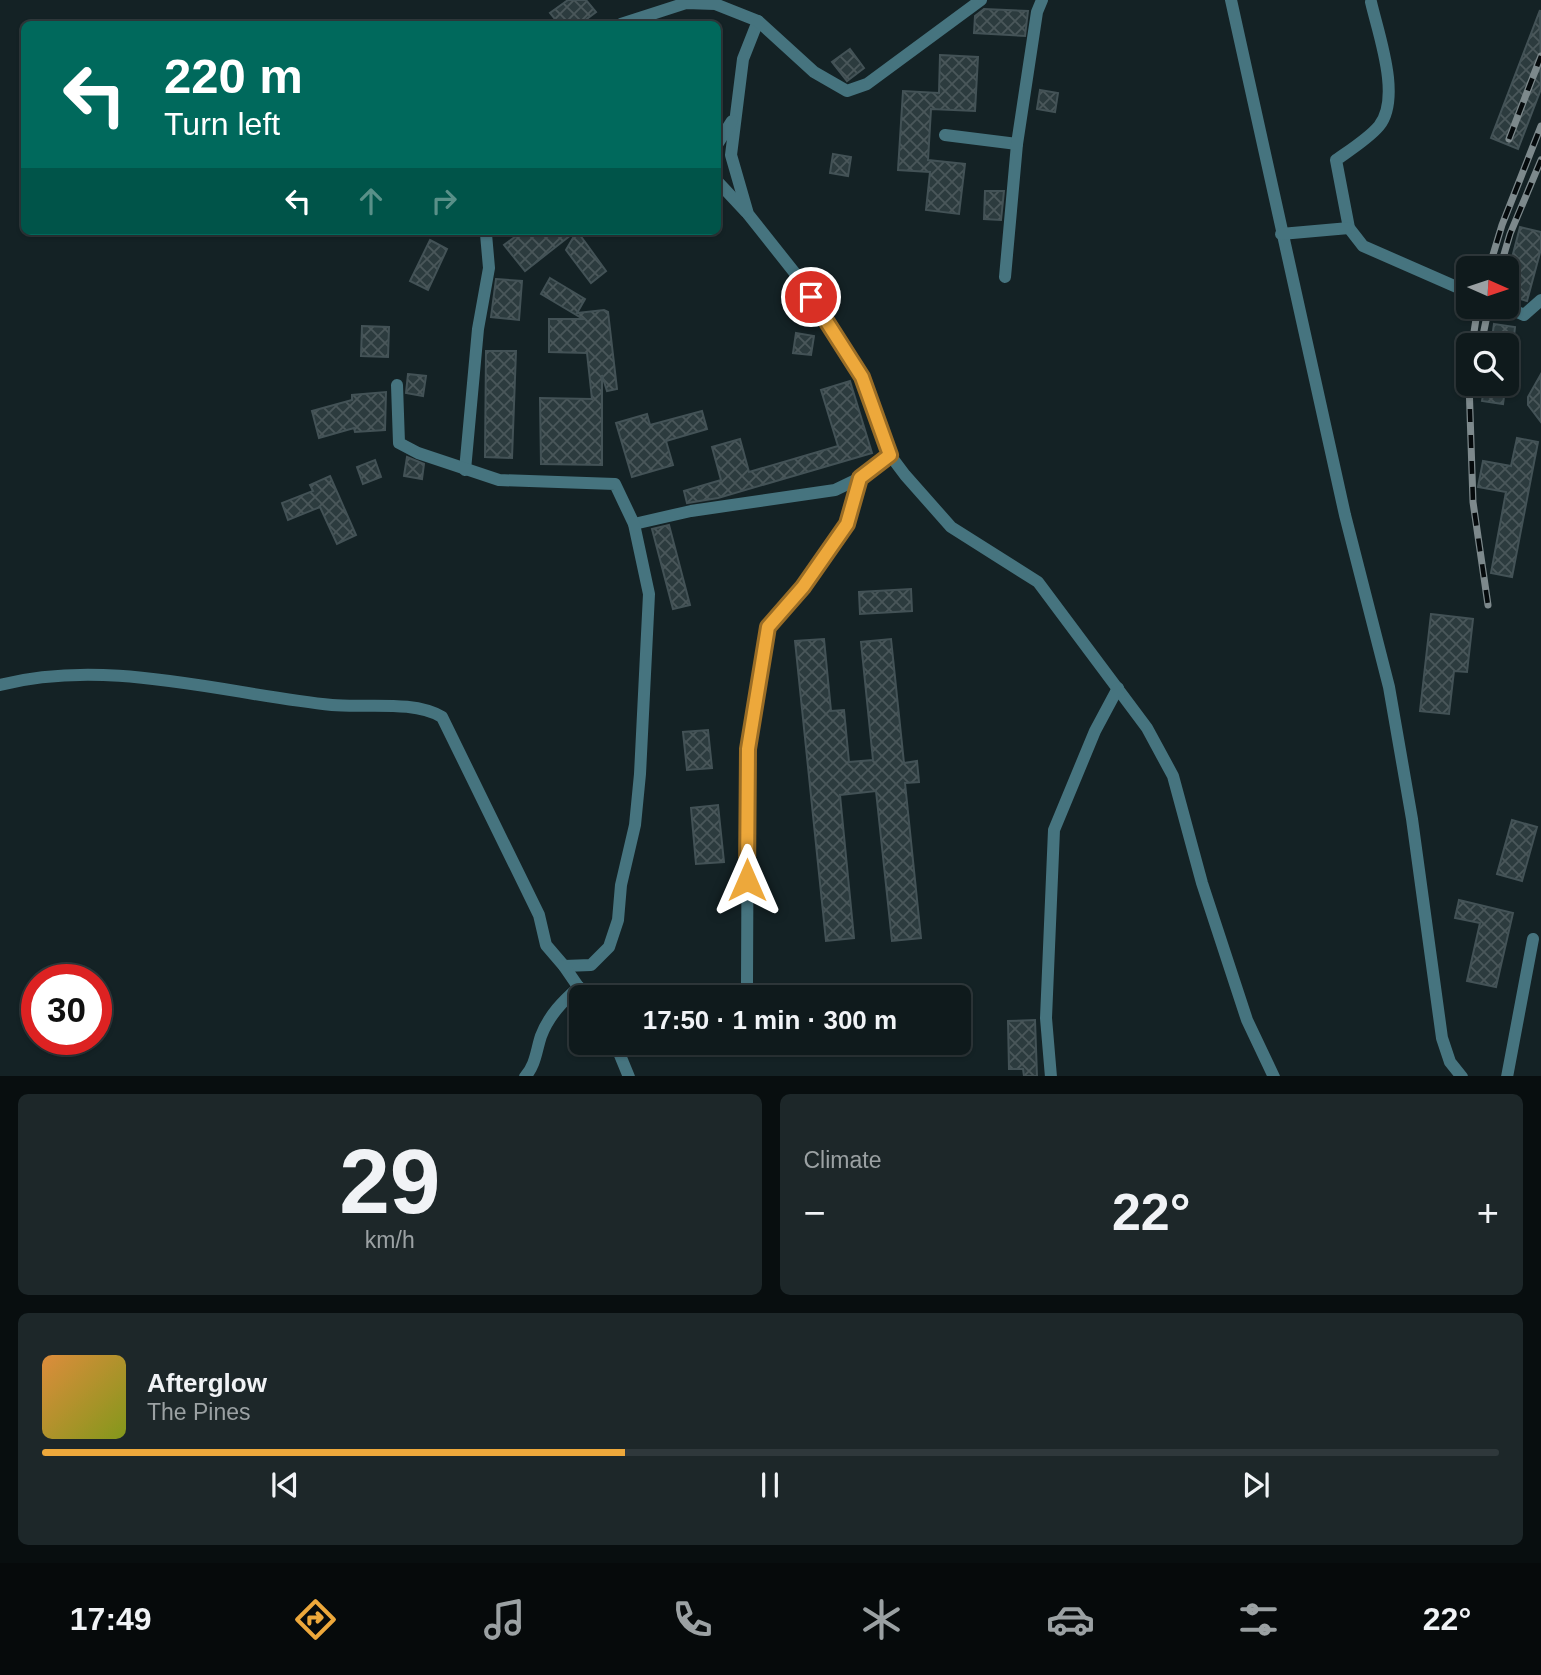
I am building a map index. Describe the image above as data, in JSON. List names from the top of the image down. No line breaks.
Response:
{"north":"right","page":{"turn":["220 m","Turn left"],"limit":"30","trip":"17:50 · 1 min · 300 m","tile":[["29","km/h"],"Climate"],"heat":["−","22°","+"],"song":["Afterglow","The Pines"],"tabs":["17:49","22°"]}}
